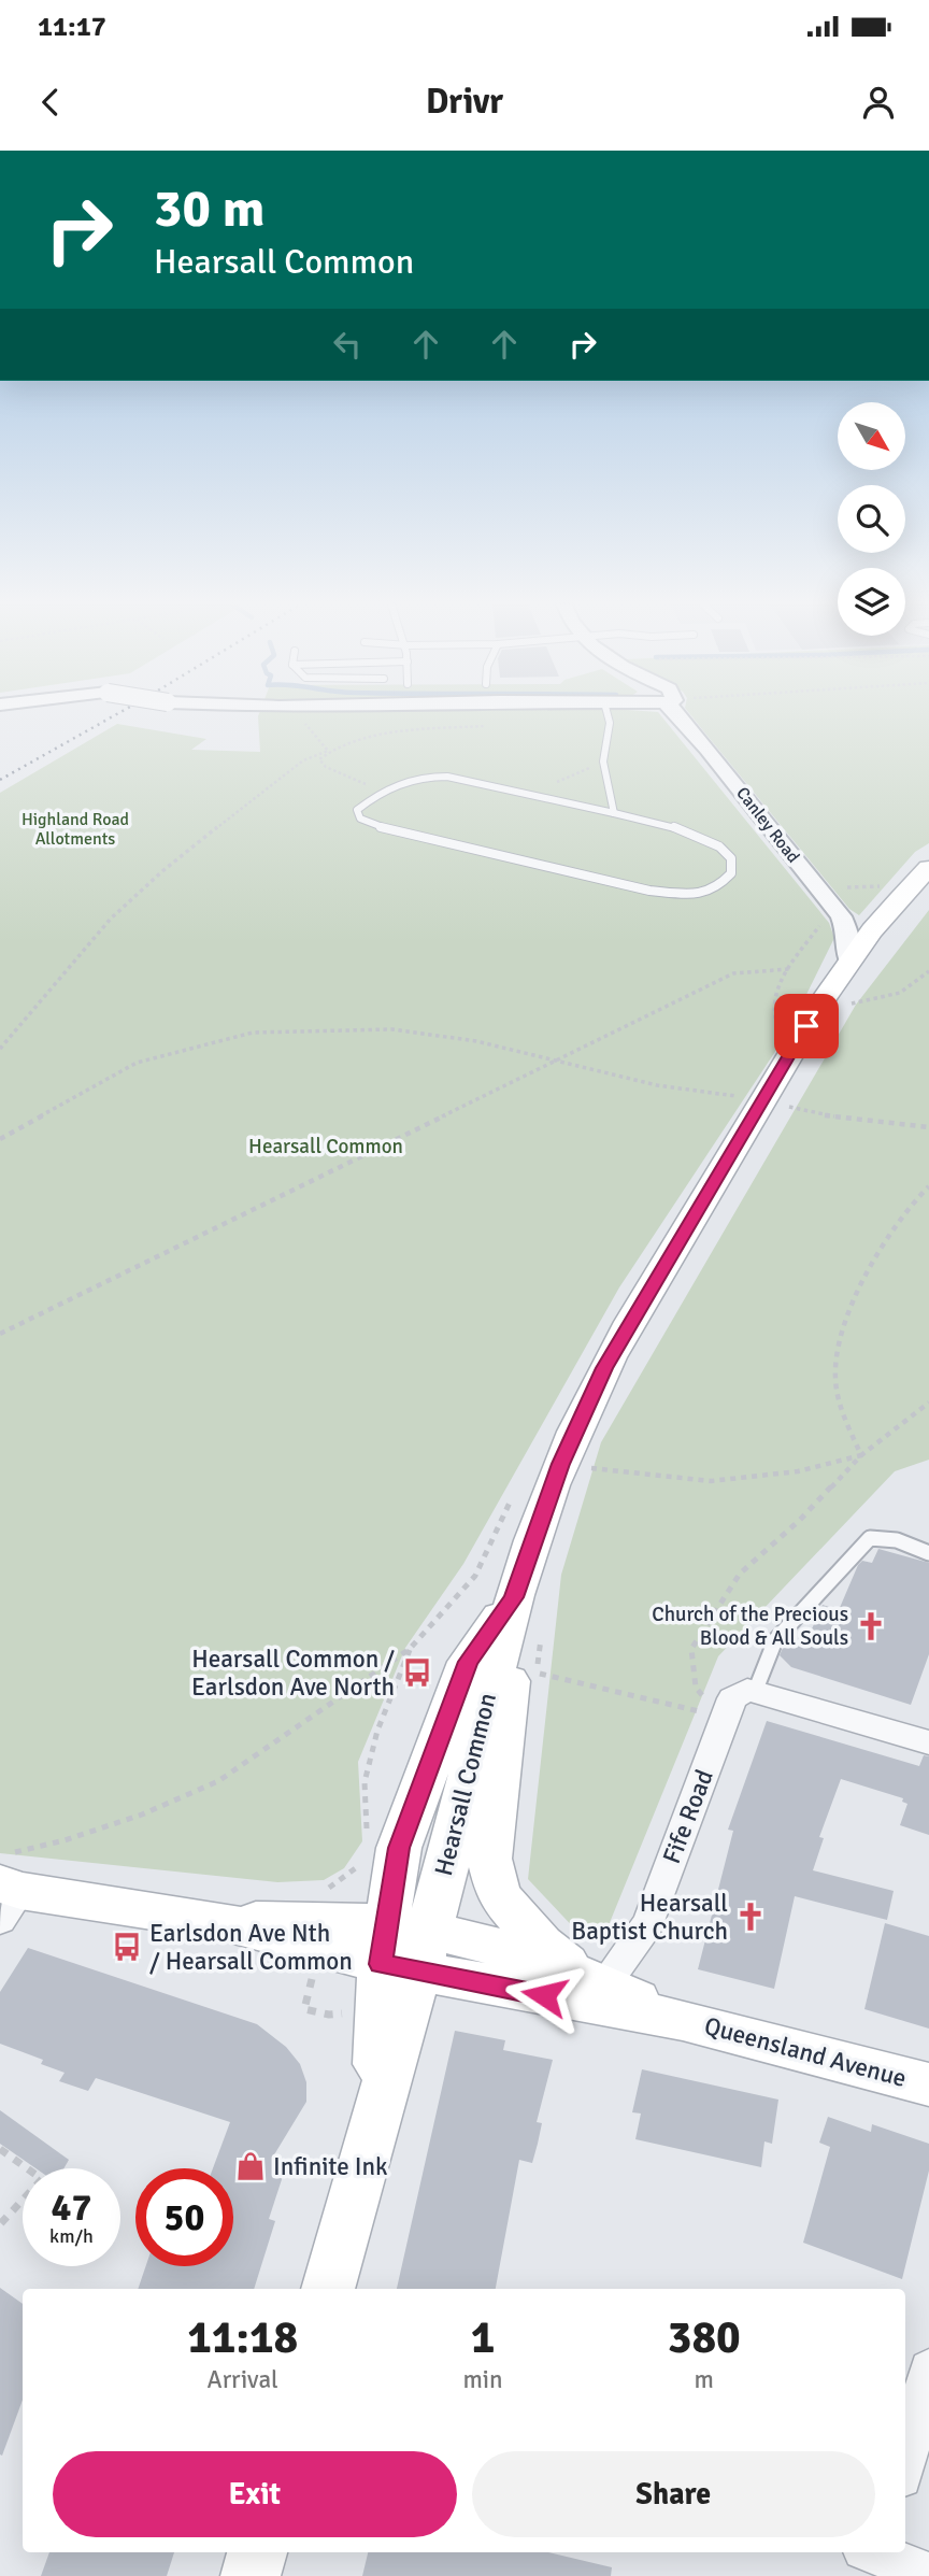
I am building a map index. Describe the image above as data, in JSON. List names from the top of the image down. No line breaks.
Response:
{"streets":{"main road":["Hearsall Common","Queensland Avenue"],"street":["Canley Road","Fife Road"]},"crossings":[["Canley Road","Hearsall Common"],["Hearsall Common","Queensland Avenue"],["Fife Road","Queensland Avenue"]],"parks":["Highland Road Allotments","Hearsall Common"],"places":{"church":["Church of the Precious Blood & All Souls","Hearsall Baptist Church"],"bus stop":["Hearsall Common / Earlsdon Ave North","Earlsdon Ave Nth / Hearsall Common"],"shop":["Infinite Ink"]},"north":"bottom right","page":{"status":"11:17","header":"Drivr","turn":["30 m","Hearsall Common"],"speed":"47 km/h","limit":"50","eta":["11:18","Arrival","1","min","380","m"],"buttons":["Exit","Share"]}}
